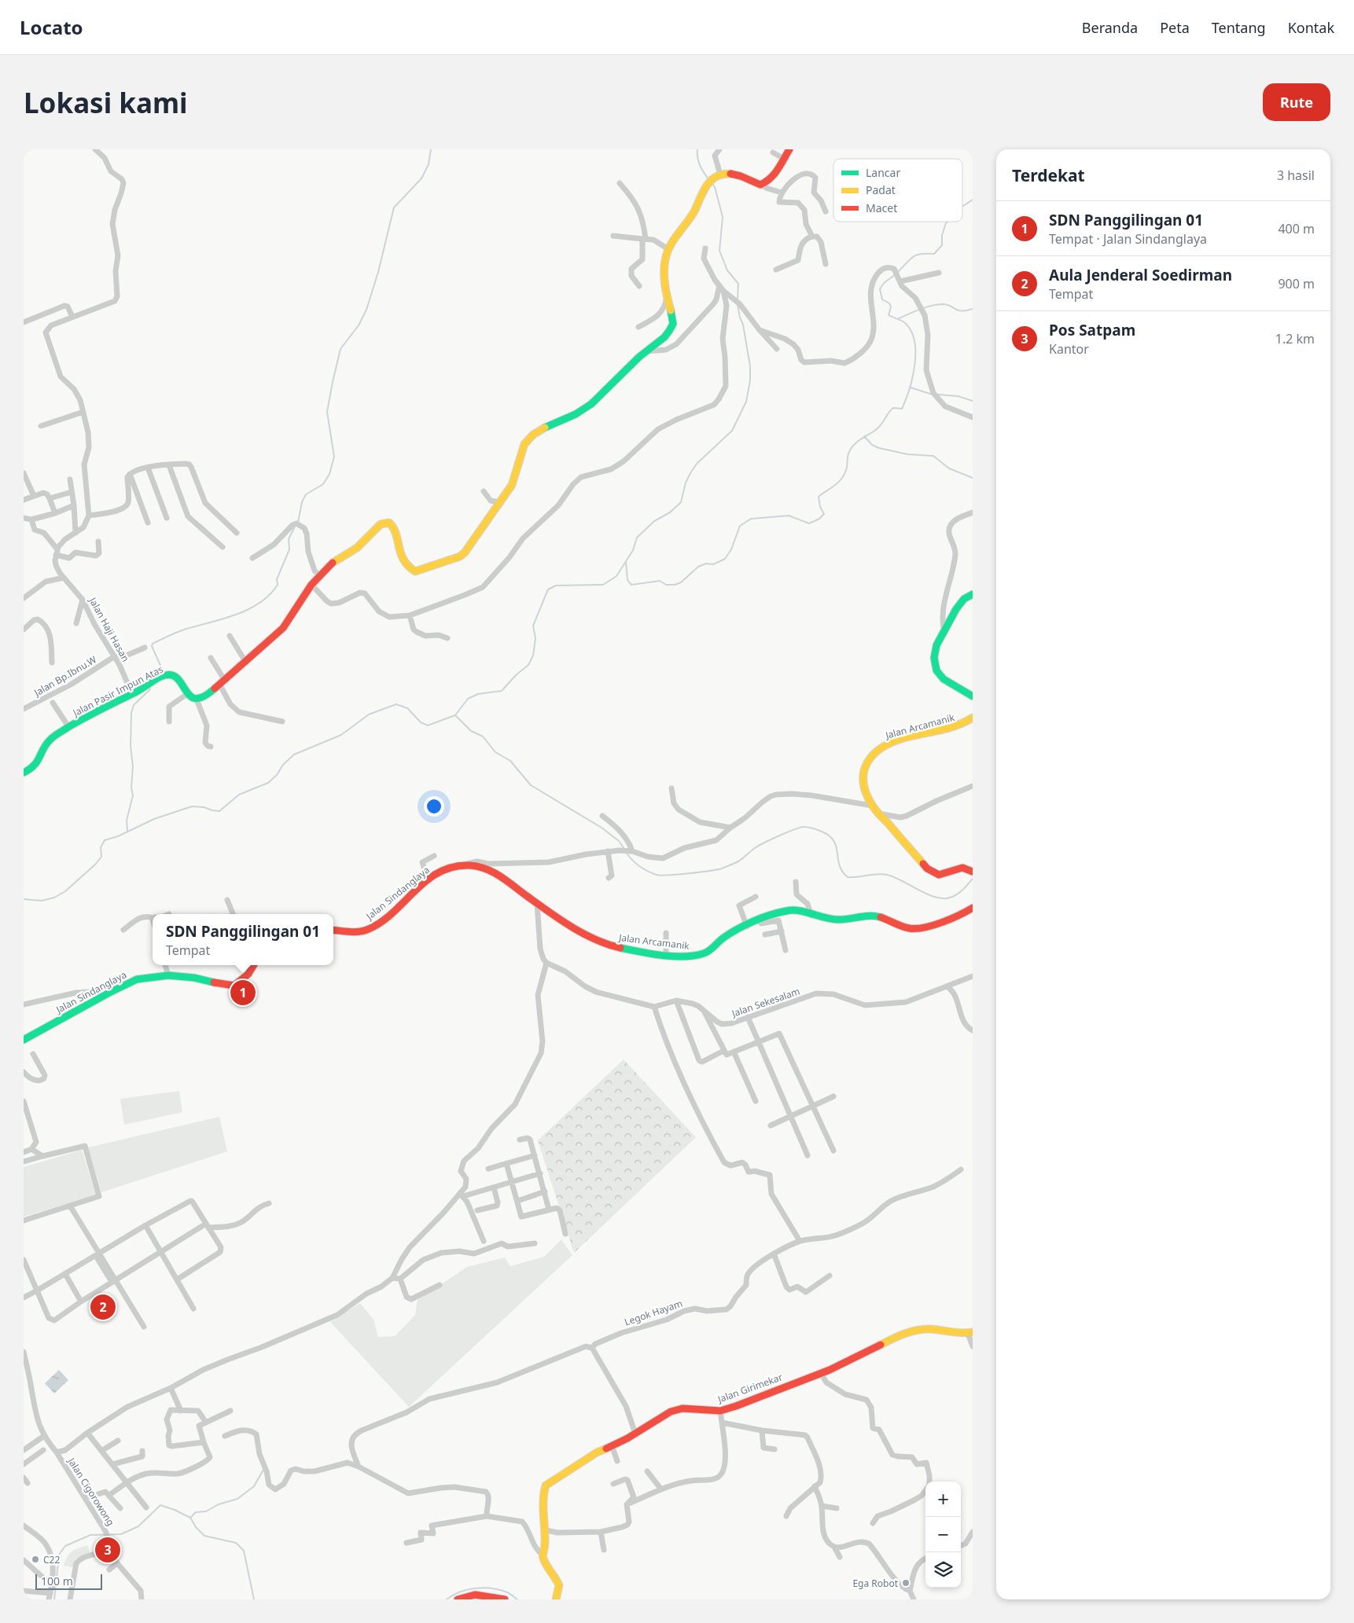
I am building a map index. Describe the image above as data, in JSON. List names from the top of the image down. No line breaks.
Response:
{"streets":{"street":["Jalan Haji Hasan","Jalan Bp.Ibnu.W","Jalan Pasir Impun Atas","Jalan Arcamanik","Jalan Sindanglaya","Jalan Sekesalam","Legok Hayam","Jalan Girimekar","Jalan Cigorowong"]},"crossings":[["Jalan Haji Hasan","Jalan Bp.Ibnu.W"],["Jalan Haji Hasan","Jalan Pasir Impun Atas"],["Jalan Arcamanik","Jalan Sindanglaya"]],"places":["C22","Ega Robot"],"legend":["Lancar","Padat","Macet"],"scale_bar":"100 m","page":{"header":"Locato","nav":["Beranda","Peta","Tentang","Kontak"],"buttons":"Rute","title":"Lokasi kami","heading":["Terdekat","3 hasil"],"list":[{"mark":"1","name":"SDN Panggilingan 01","note":"Tempat · Jalan Sindanglaya","value":"400 m"},{"mark":"2","name":"Aula Jenderal Soedirman","note":"Tempat","value":"900 m"},{"mark":"3","name":"Pos Satpam","note":"Kantor","value":"1.2 km"}],"popup":["SDN Panggilingan 01","Tempat"],"pins":["1","2","3"],"map_buttons":["+","−"],"scale":"100 m"}}
